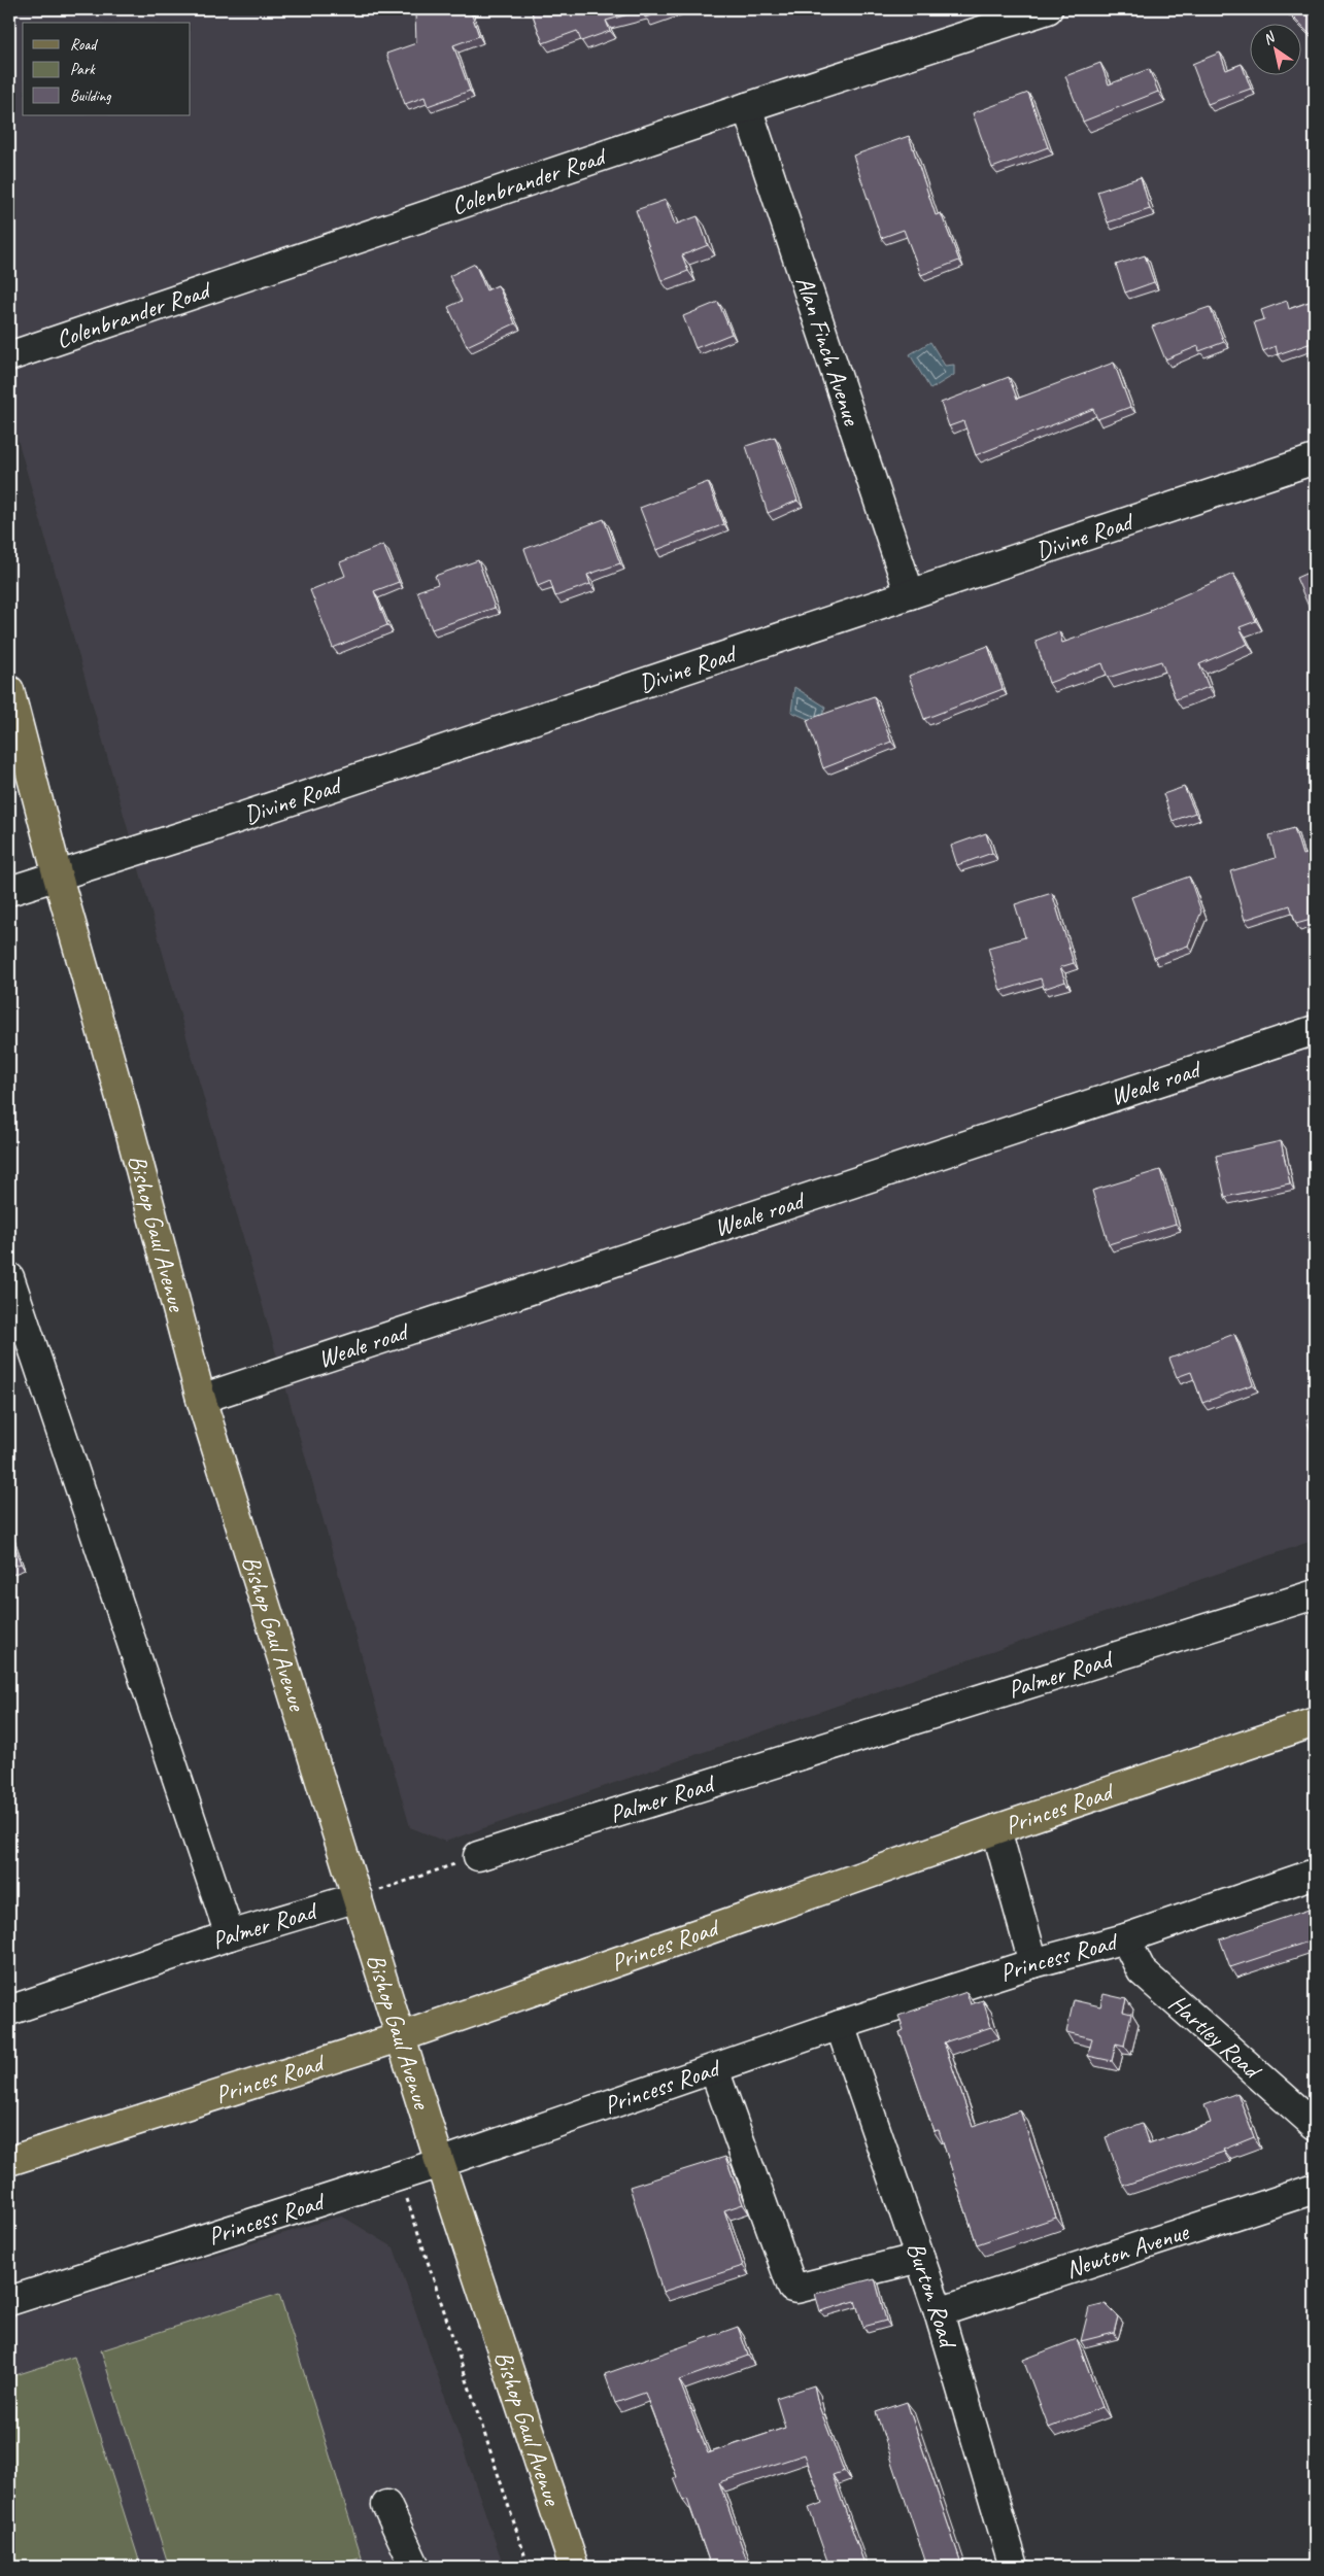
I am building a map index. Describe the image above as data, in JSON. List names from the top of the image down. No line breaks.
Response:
{"streets":{"main road":["Bishop Gaul Avenue","Princes Road"],"street":["Colenbrander Road","Alan Finch Avenue","Divine Road","Weale road","Palmer Road","Princess Road","Hartley Road","Newton Avenue","Burton Road"]},"crossings":[["Colenbrander Road","Alan Finch Avenue"],["Alan Finch Avenue","Divine Road"],["Divine Road","Bishop Gaul Avenue"],["Weale road","Bishop Gaul Avenue"],["Bishop Gaul Avenue","Palmer Road"],["Bishop Gaul Avenue","Princes Road"],["Bishop Gaul Avenue","Princess Road"],["Princess Road","Hartley Road"],["Princess Road","Burton Road"],["Newton Avenue","Burton Road"]],"legend":["Road","Park","Building"],"north":"top left"}
